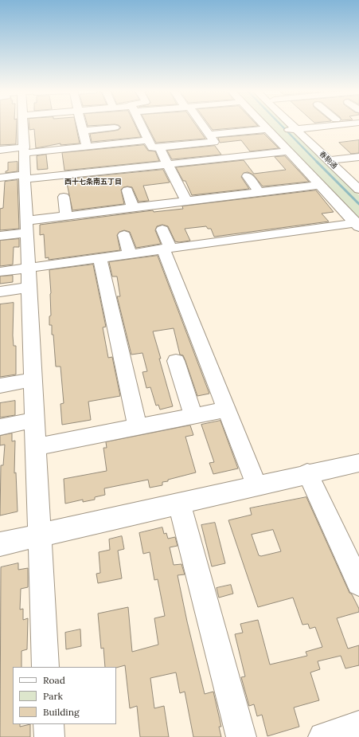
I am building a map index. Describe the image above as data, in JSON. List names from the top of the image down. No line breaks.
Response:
{"streets":{"street":["春駒通"]},"districts":["西十七条南五丁目"],"legend":["Road","Park","Building"]}
